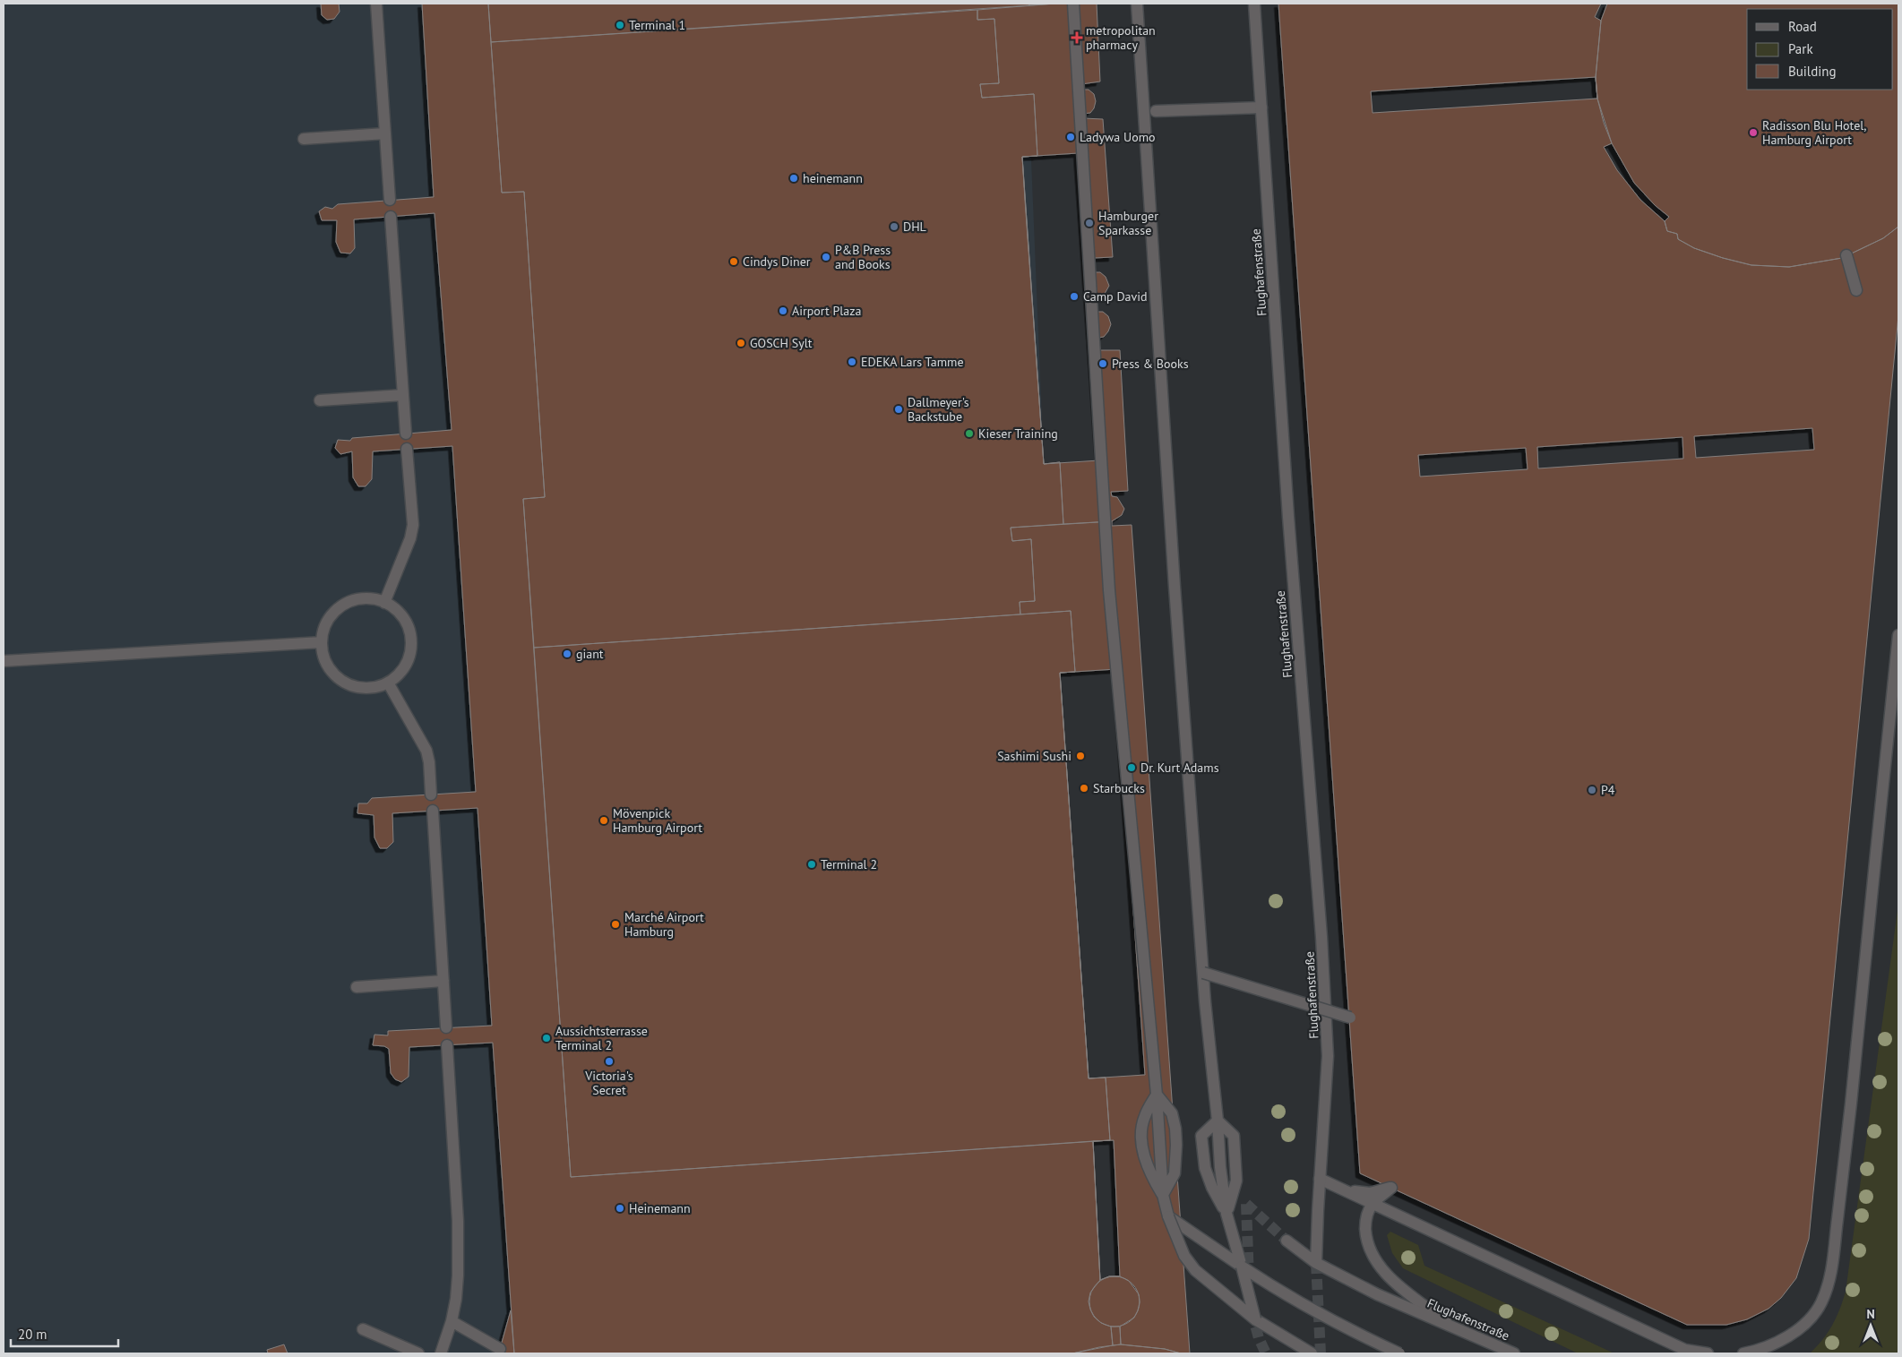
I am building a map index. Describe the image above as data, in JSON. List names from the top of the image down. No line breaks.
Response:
{"streets":{"street":["Flughafenstraße"]},"places":{"other":["Terminal 1","Radisson Blu Hotel, Hamburg Airport","Ladywa Uomo","heinemann","Hamburger Sparkasse","DHL","P&B Press and Books","Cindys Diner","Camp David","Airport Plaza","GOSCH Sylt","EDEKA Lars Tamme","Press & Books","Dallmeyer's Backstube","Kieser Training","giant","Sashimi Sushi","Dr. Kurt Adams","Starbucks","P4","Mövenpick Hamburg Airport","Terminal 2","Marché Airport Hamburg","Aussichtsterrasse Terminal 2","Victoria's Secret","Heinemann"],"health":["metropolitan pharmacy"]},"legend":["Road","Park","Building"],"scale_bar":"20 m","north":"top"}
